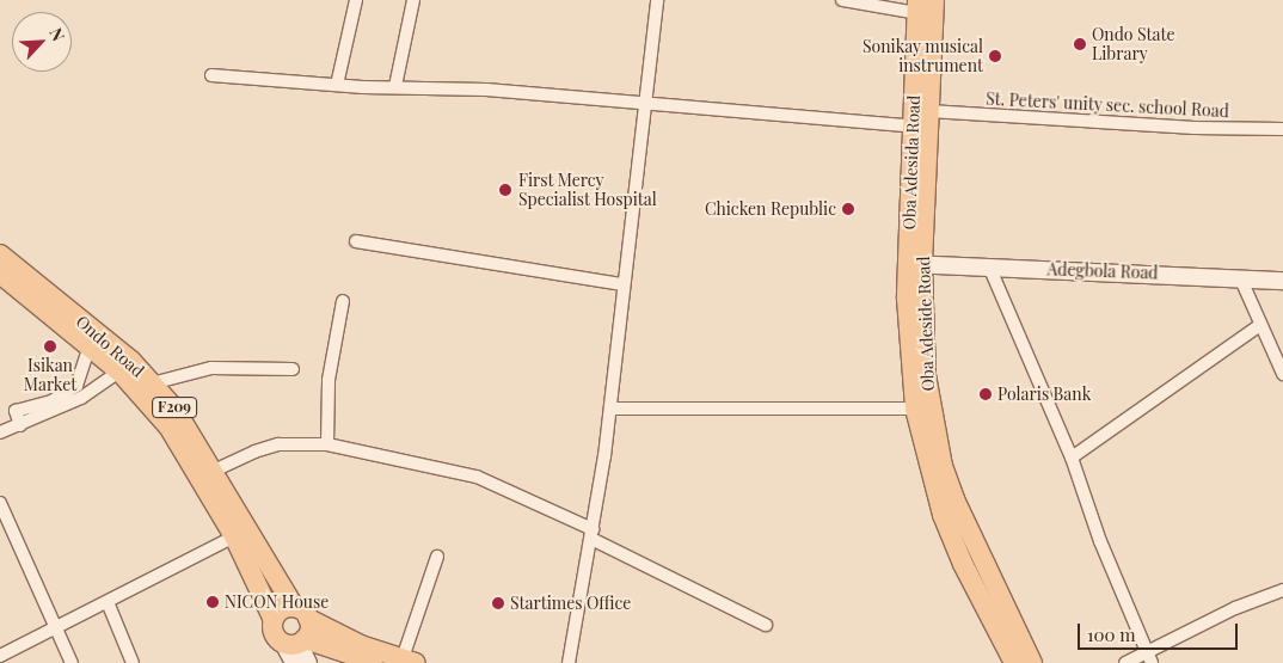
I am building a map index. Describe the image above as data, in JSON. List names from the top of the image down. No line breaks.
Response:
{"streets":{"main road":["Oba Adesida Road","Oba Adeside Road","Ondo Road","F209"],"street":["St. Peters' unity sec. school Road","Adegbola Road"]},"crossings":[["St. Peters' unity sec. school Road","Oba Adesida Road"],["Oba Adesida Road","Adegbola Road"],["Oba Adesida Road","Oba Adeside Road"],["Adegbola Road","Oba Adeside Road"],["Ondo Road","F209"]],"places":["Ondo State Library","Sonikay musical instrument","First Mercy Specialist Hospital","Chicken Republic","Isikan Market","Polaris Bank","NICON House","Startimes Office"],"scale_bar":"100 m","north":"top right"}
